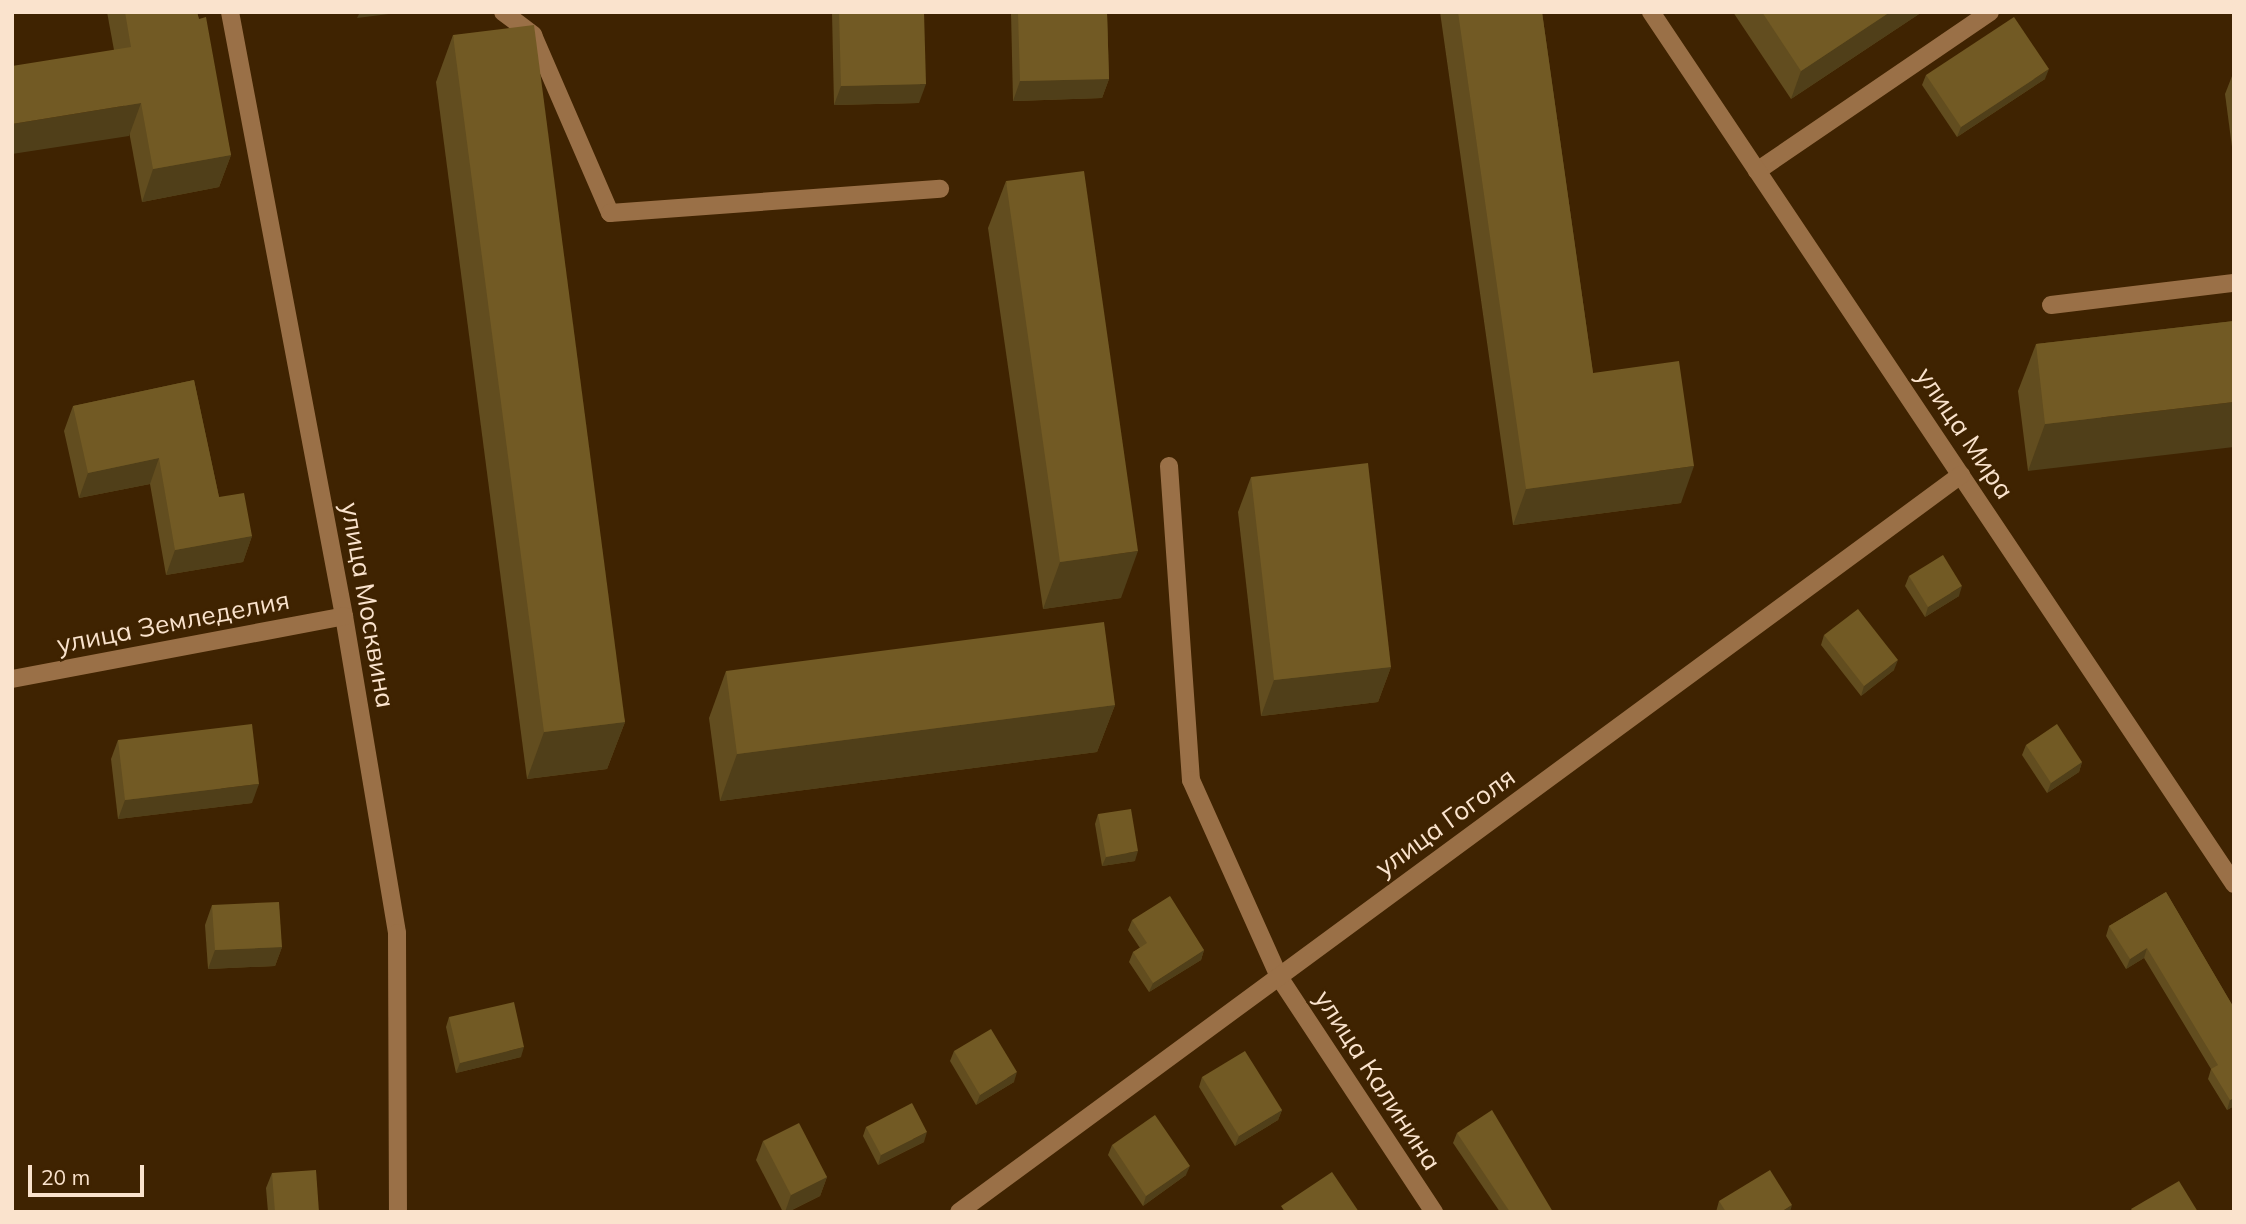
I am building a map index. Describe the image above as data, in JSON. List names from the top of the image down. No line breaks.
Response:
{"streets":{"street":["улица Мира","улица Москвина","улица Земледелия","улица Гоголя","улица Калинина"]},"crossings":[["улица Мира","улица Гоголя"],["улица Москвина","улица Земледелия"],["улица Гоголя","улица Калинина"]],"scale_bar":"20 m"}
